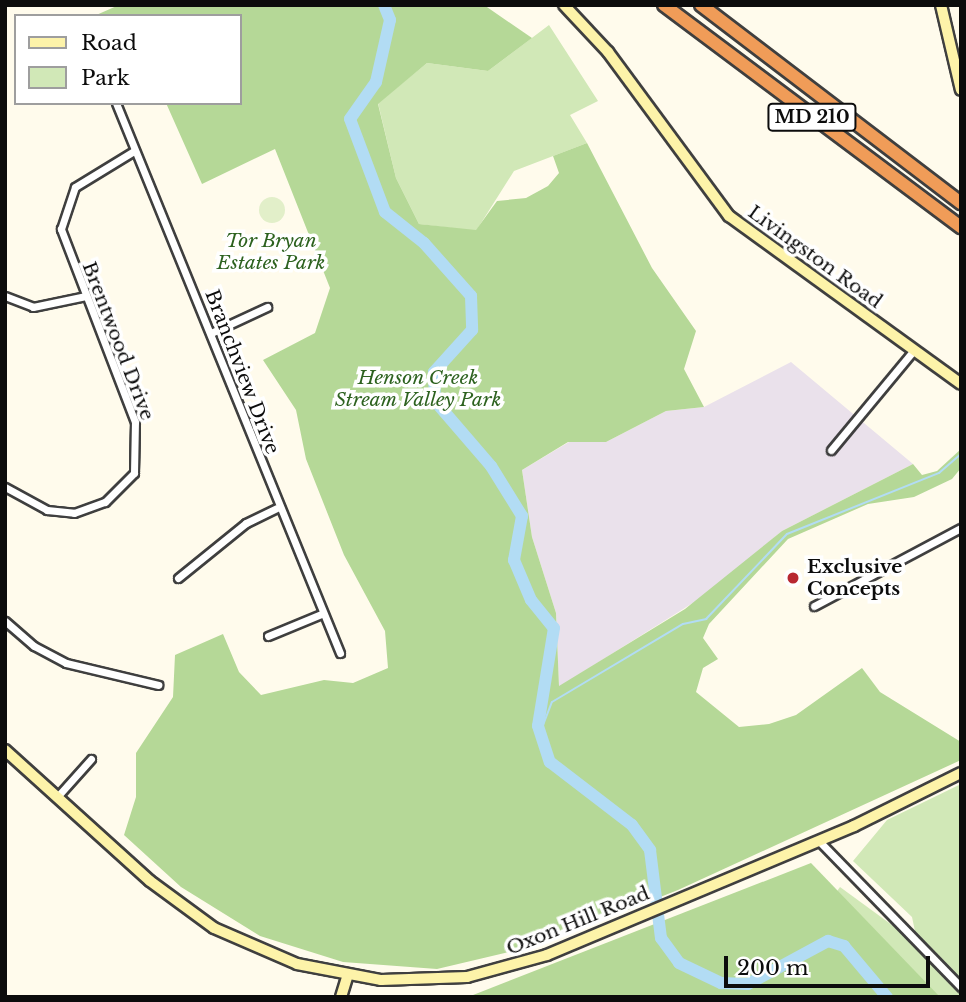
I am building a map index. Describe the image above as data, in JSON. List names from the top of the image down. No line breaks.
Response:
{"streets":{"highway":["MD 210"],"main road":["Livingston Road","Oxon Hill Road"],"street":["Brentwood Drive","Branchview Drive"]},"crossings":[["Brentwood Drive","Branchview Drive"]],"parks":["Tor Bryan Estates Park","Henson Creek Stream Valley Park"],"places":["Exclusive Concepts"],"legend":["Road","Park"],"scale_bar":"200 m"}
